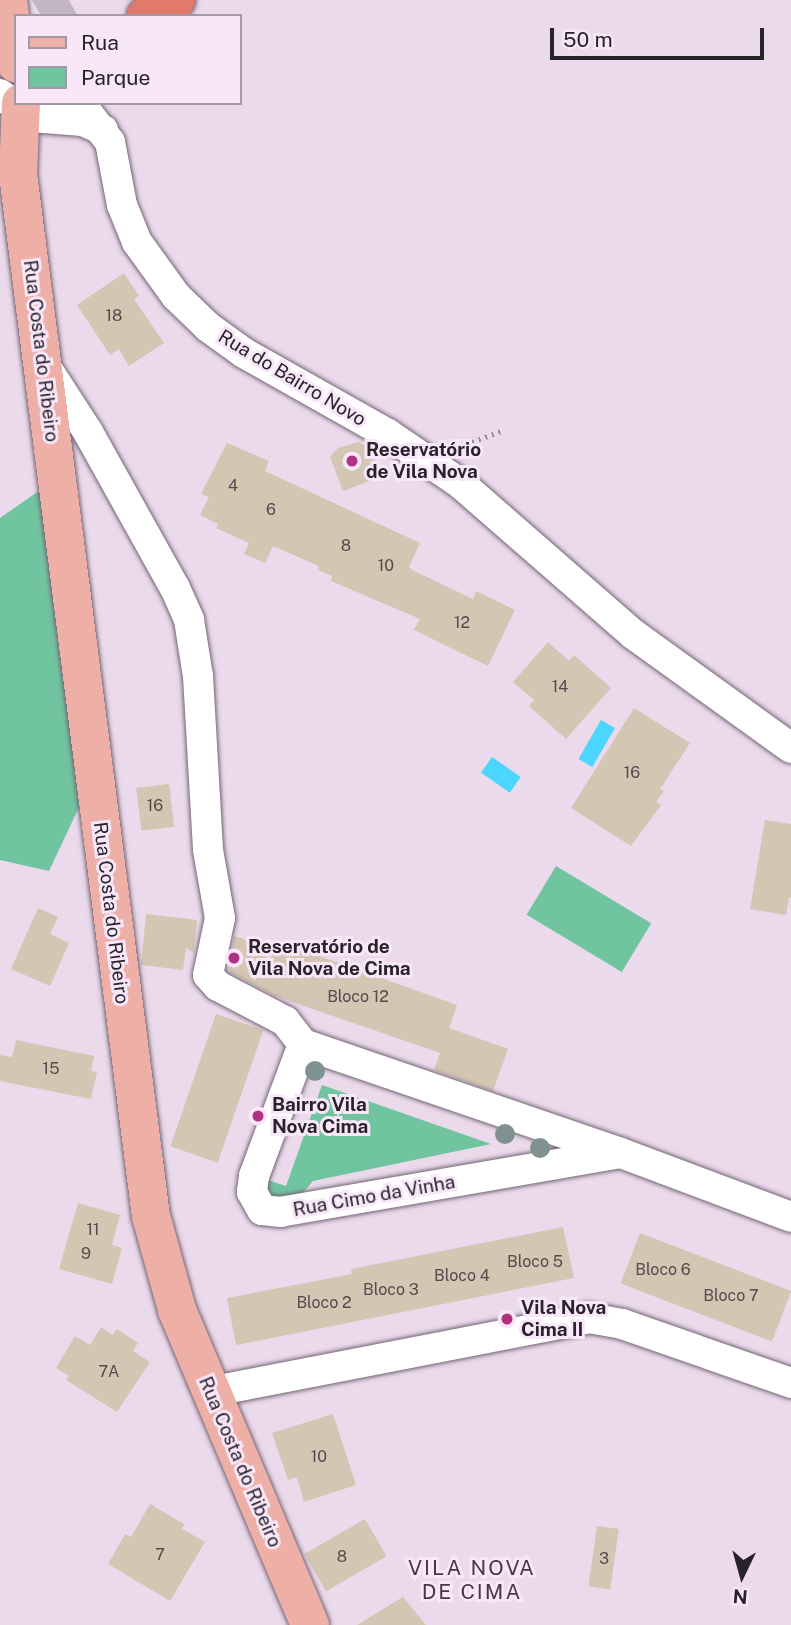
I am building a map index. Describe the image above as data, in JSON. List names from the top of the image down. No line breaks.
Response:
{"streets":{"main road":["Rua Costa do Ribeiro"],"street":["Rua do Bairro Novo","Rua Cimo da Vinha"]},"districts":["VILA NOVA DE CIMA"],"places":["Reservatório de Vila Nova","Reservatório de Vila Nova de Cima","Bairro Vila Nova Cima","Vila Nova Cima II"],"house_numbers":["18","4","6","8","10","12","14","16","16","Bloco 12","15","11","9","Bloco 5","Bloco 6","Bloco 4","Bloco 3","Bloco 7","Bloco 2","7A","10","7","8","3"],"legend":["Rua","Parque"],"scale_bar":"50 m","north":"bottom"}
